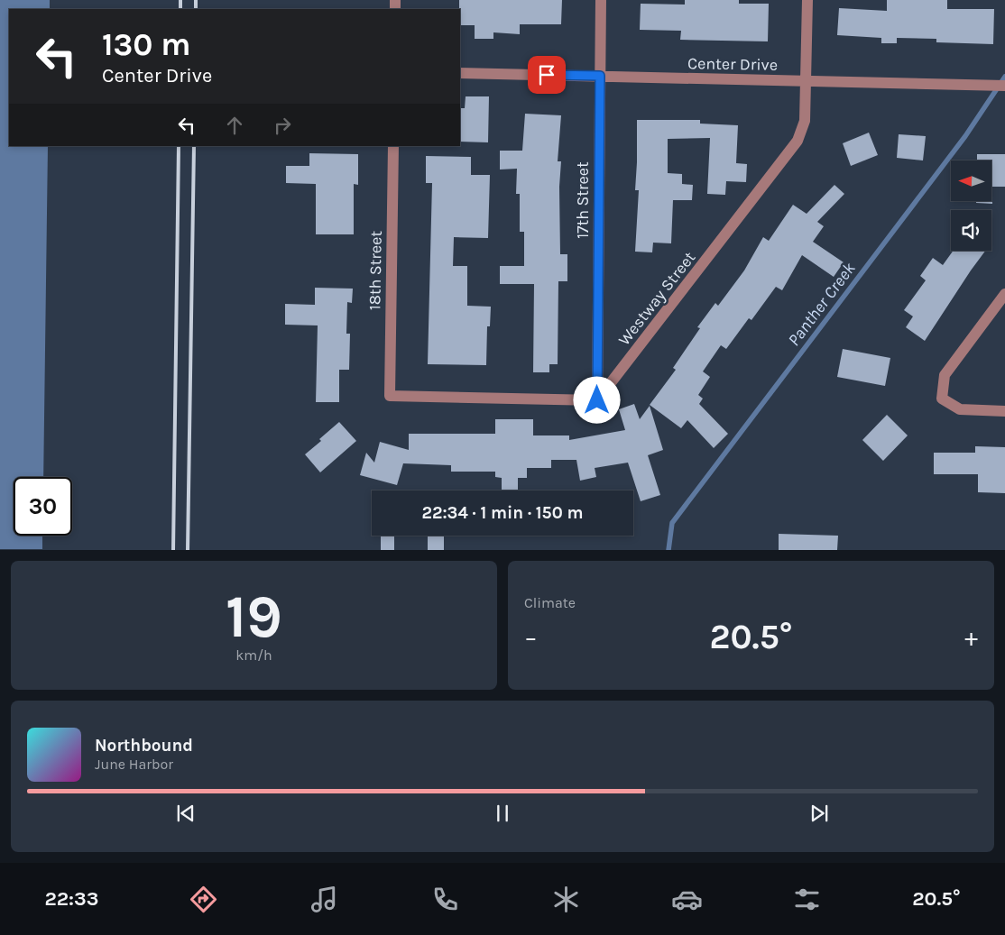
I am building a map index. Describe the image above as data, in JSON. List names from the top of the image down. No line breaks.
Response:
{"streets":{"street":["Center Drive","17th Street","18th Street","Westway Street"]},"crossings":[["Center Drive","17th Street"],["Center Drive","Westway Street"],["17th Street","18th Street"],["17th Street","Westway Street"],["18th Street","Westway Street"]],"water":["Panther Creek"],"north":"left","page":{"turn":["130 m","Center Drive"],"limit":"30","trip":"22:34 · 1 min · 150 m","tile":[["19","km/h"],"Climate"],"heat":["−","20.5°","+"],"song":["Northbound","June Harbor"],"tabs":["22:33","20.5°"]}}
